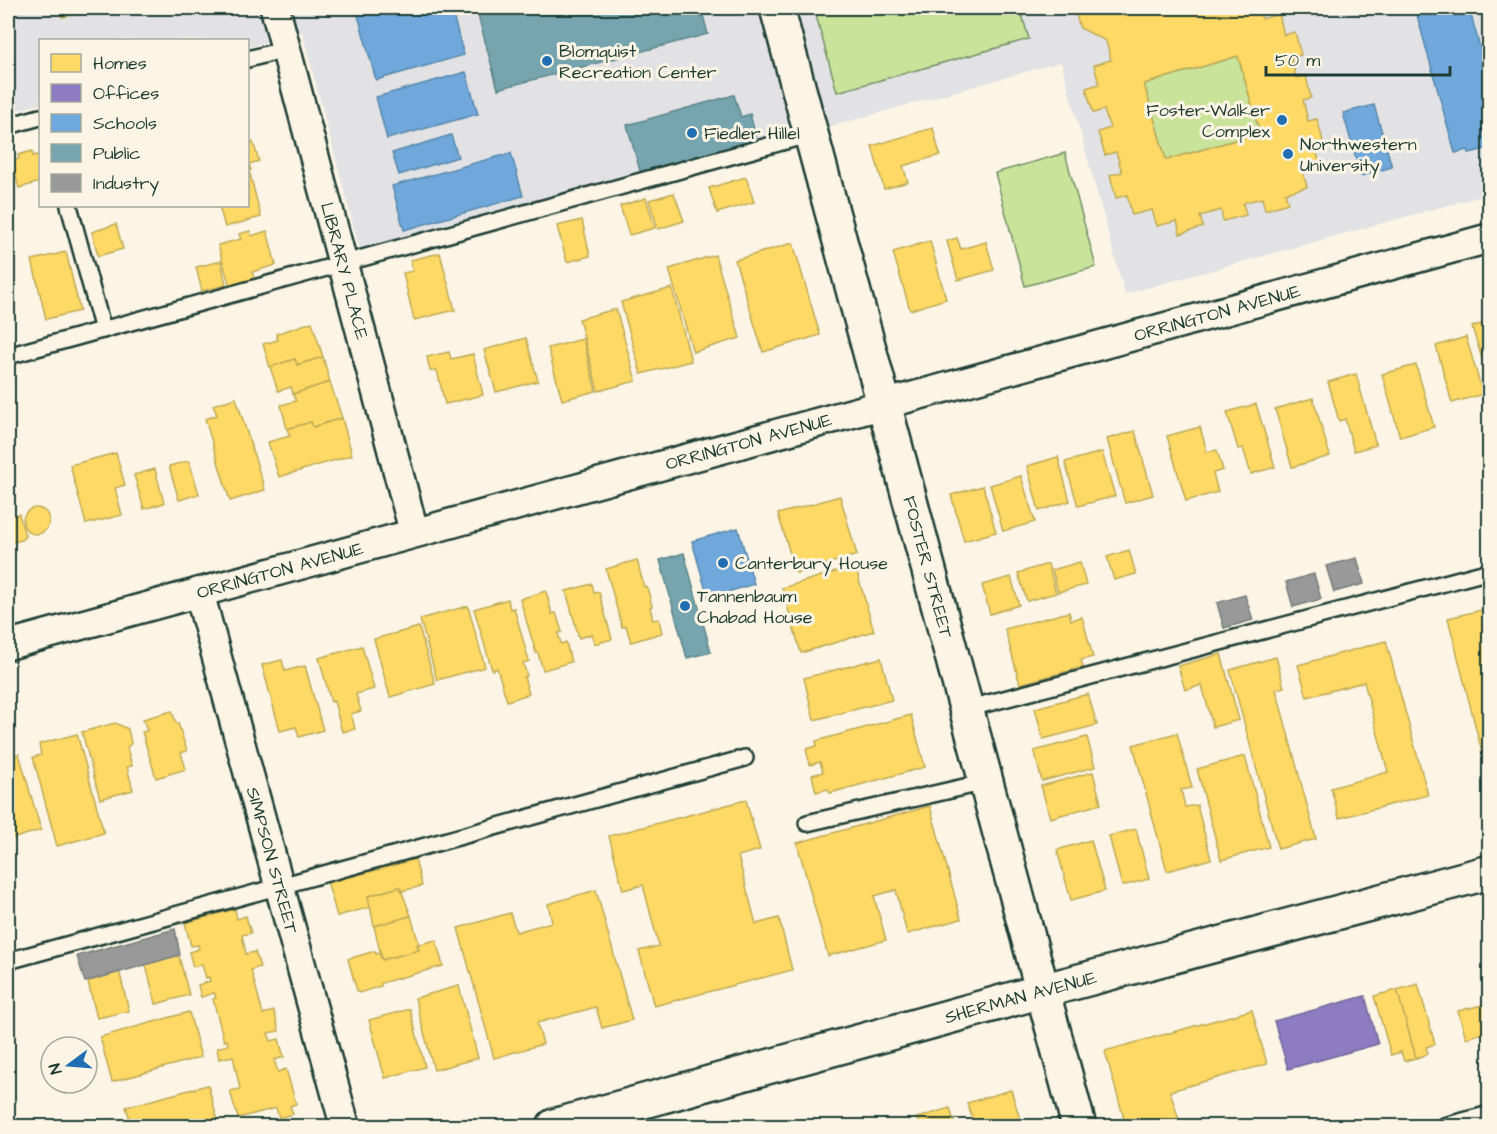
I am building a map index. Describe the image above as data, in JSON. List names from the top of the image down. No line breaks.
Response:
{"streets":{"street":["LIBRARY PLACE","ORRINGTON AVENUE","FOSTER STREET","SIMPSON STREET","SHERMAN AVENUE"]},"crossings":[["LIBRARY PLACE","ORRINGTON AVENUE"],["ORRINGTON AVENUE","FOSTER STREET"],["ORRINGTON AVENUE","SIMPSON STREET"],["FOSTER STREET","SHERMAN AVENUE"]],"places":["Blomquist Recreation Center","Foster-Walker Complex","Fiedler Hillel","Northwestern University","Canterbury House","Tannenbaum Chabad House"],"legend":["Homes","Offices","Schools","Public","Industry"],"scale_bar":"50 m","north":"left"}
